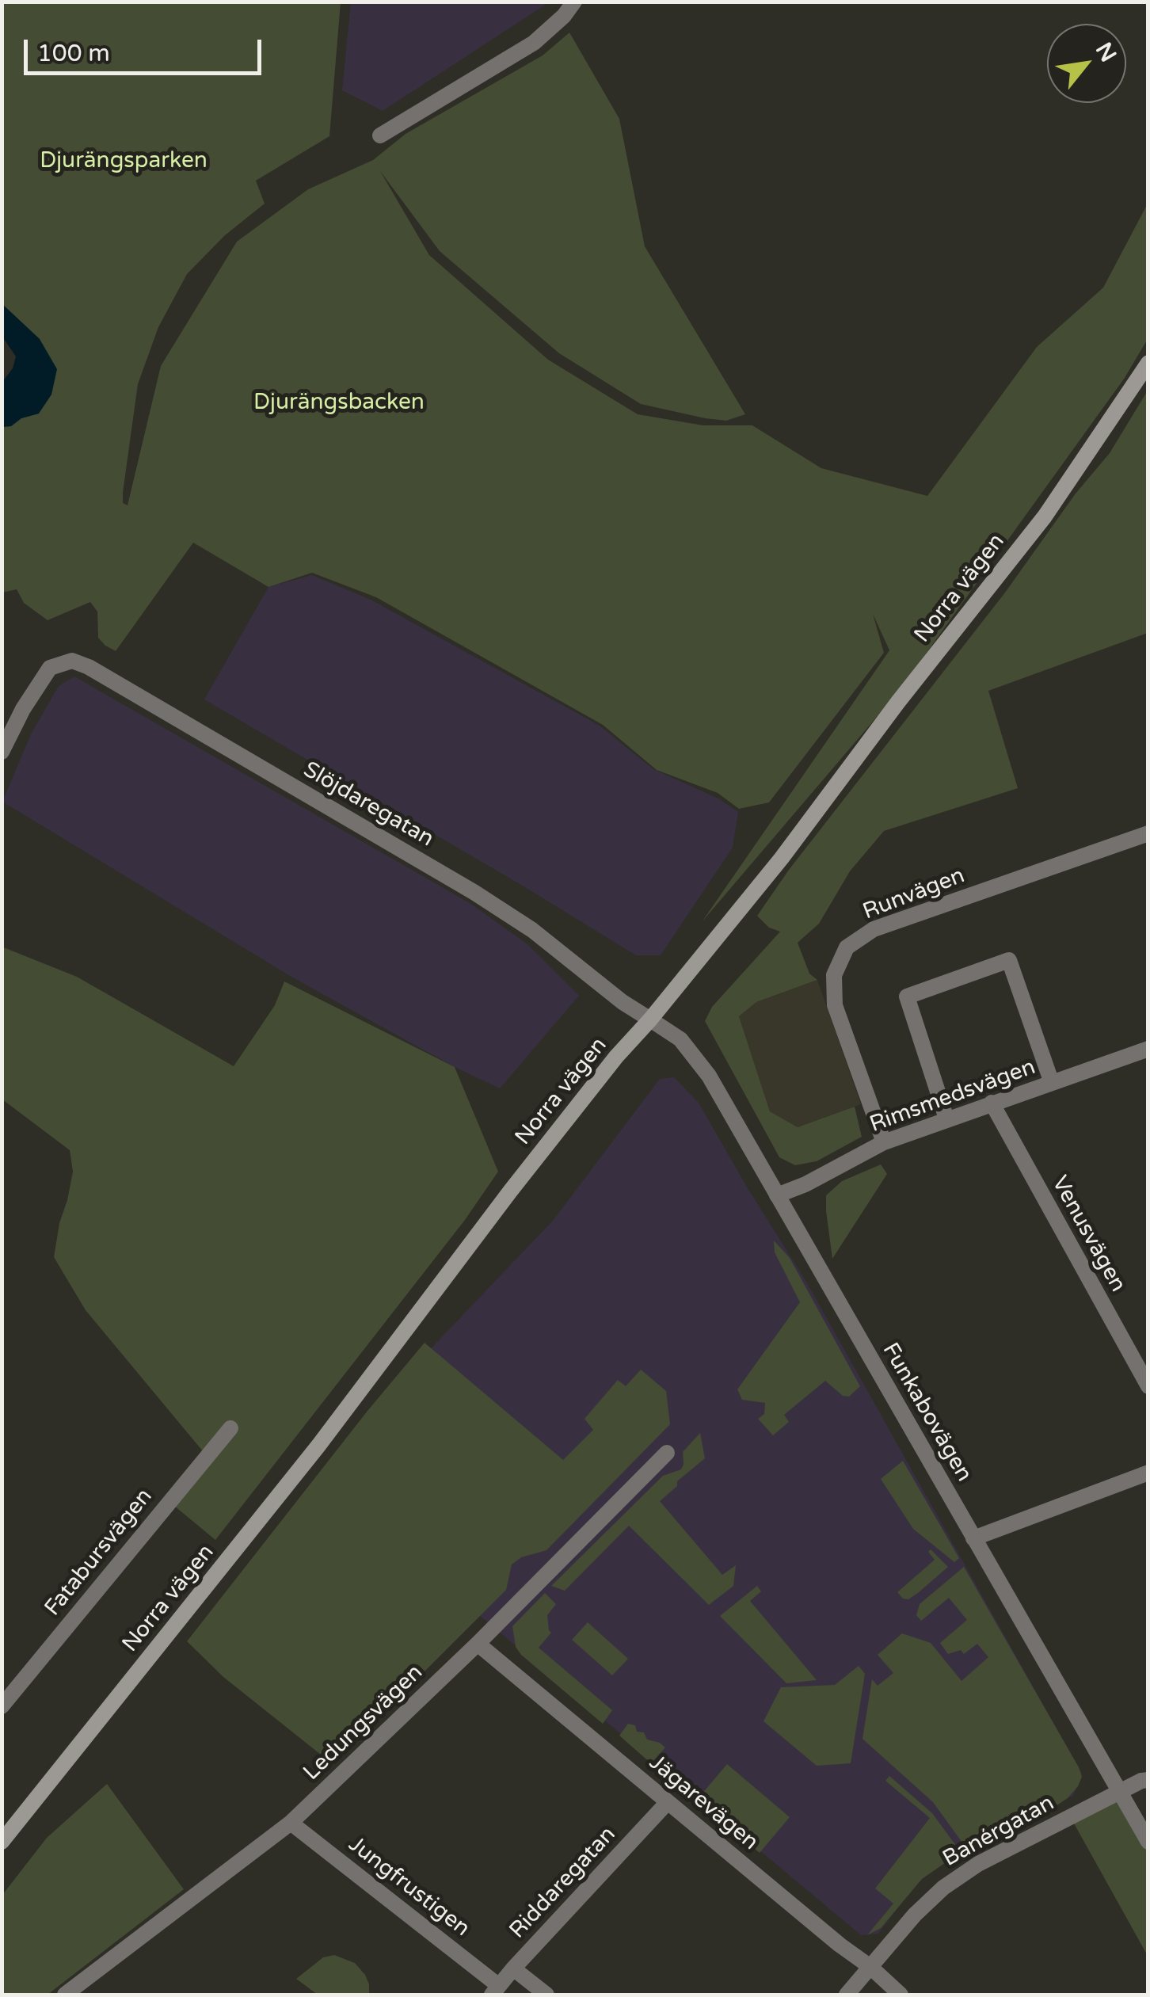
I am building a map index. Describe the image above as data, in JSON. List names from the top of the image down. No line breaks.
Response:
{"streets":{"main road":["Norra vägen"],"street":["Slöjdaregatan","Runvägen","Rimsmedsvägen","Venusvägen","Funkabovägen","Fatabursvägen","Ledungsvägen","Jägarevägen","Banérgatan","Riddaregatan","Jungfrustigen"]},"crossings":[["Norra vägen","Slöjdaregatan"],["Norra vägen","Funkabovägen"],["Slöjdaregatan","Funkabovägen"],["Runvägen","Rimsmedsvägen"],["Rimsmedsvägen","Venusvägen"],["Rimsmedsvägen","Funkabovägen"],["Funkabovägen","Banérgatan"],["Ledungsvägen","Jägarevägen"],["Ledungsvägen","Jungfrustigen"],["Jägarevägen","Banérgatan"],["Jägarevägen","Riddaregatan"],["Riddaregatan","Jungfrustigen"]],"parks":["Djurängsparken","Djurängsbacken"],"scale_bar":"100 m","north":"top right"}
